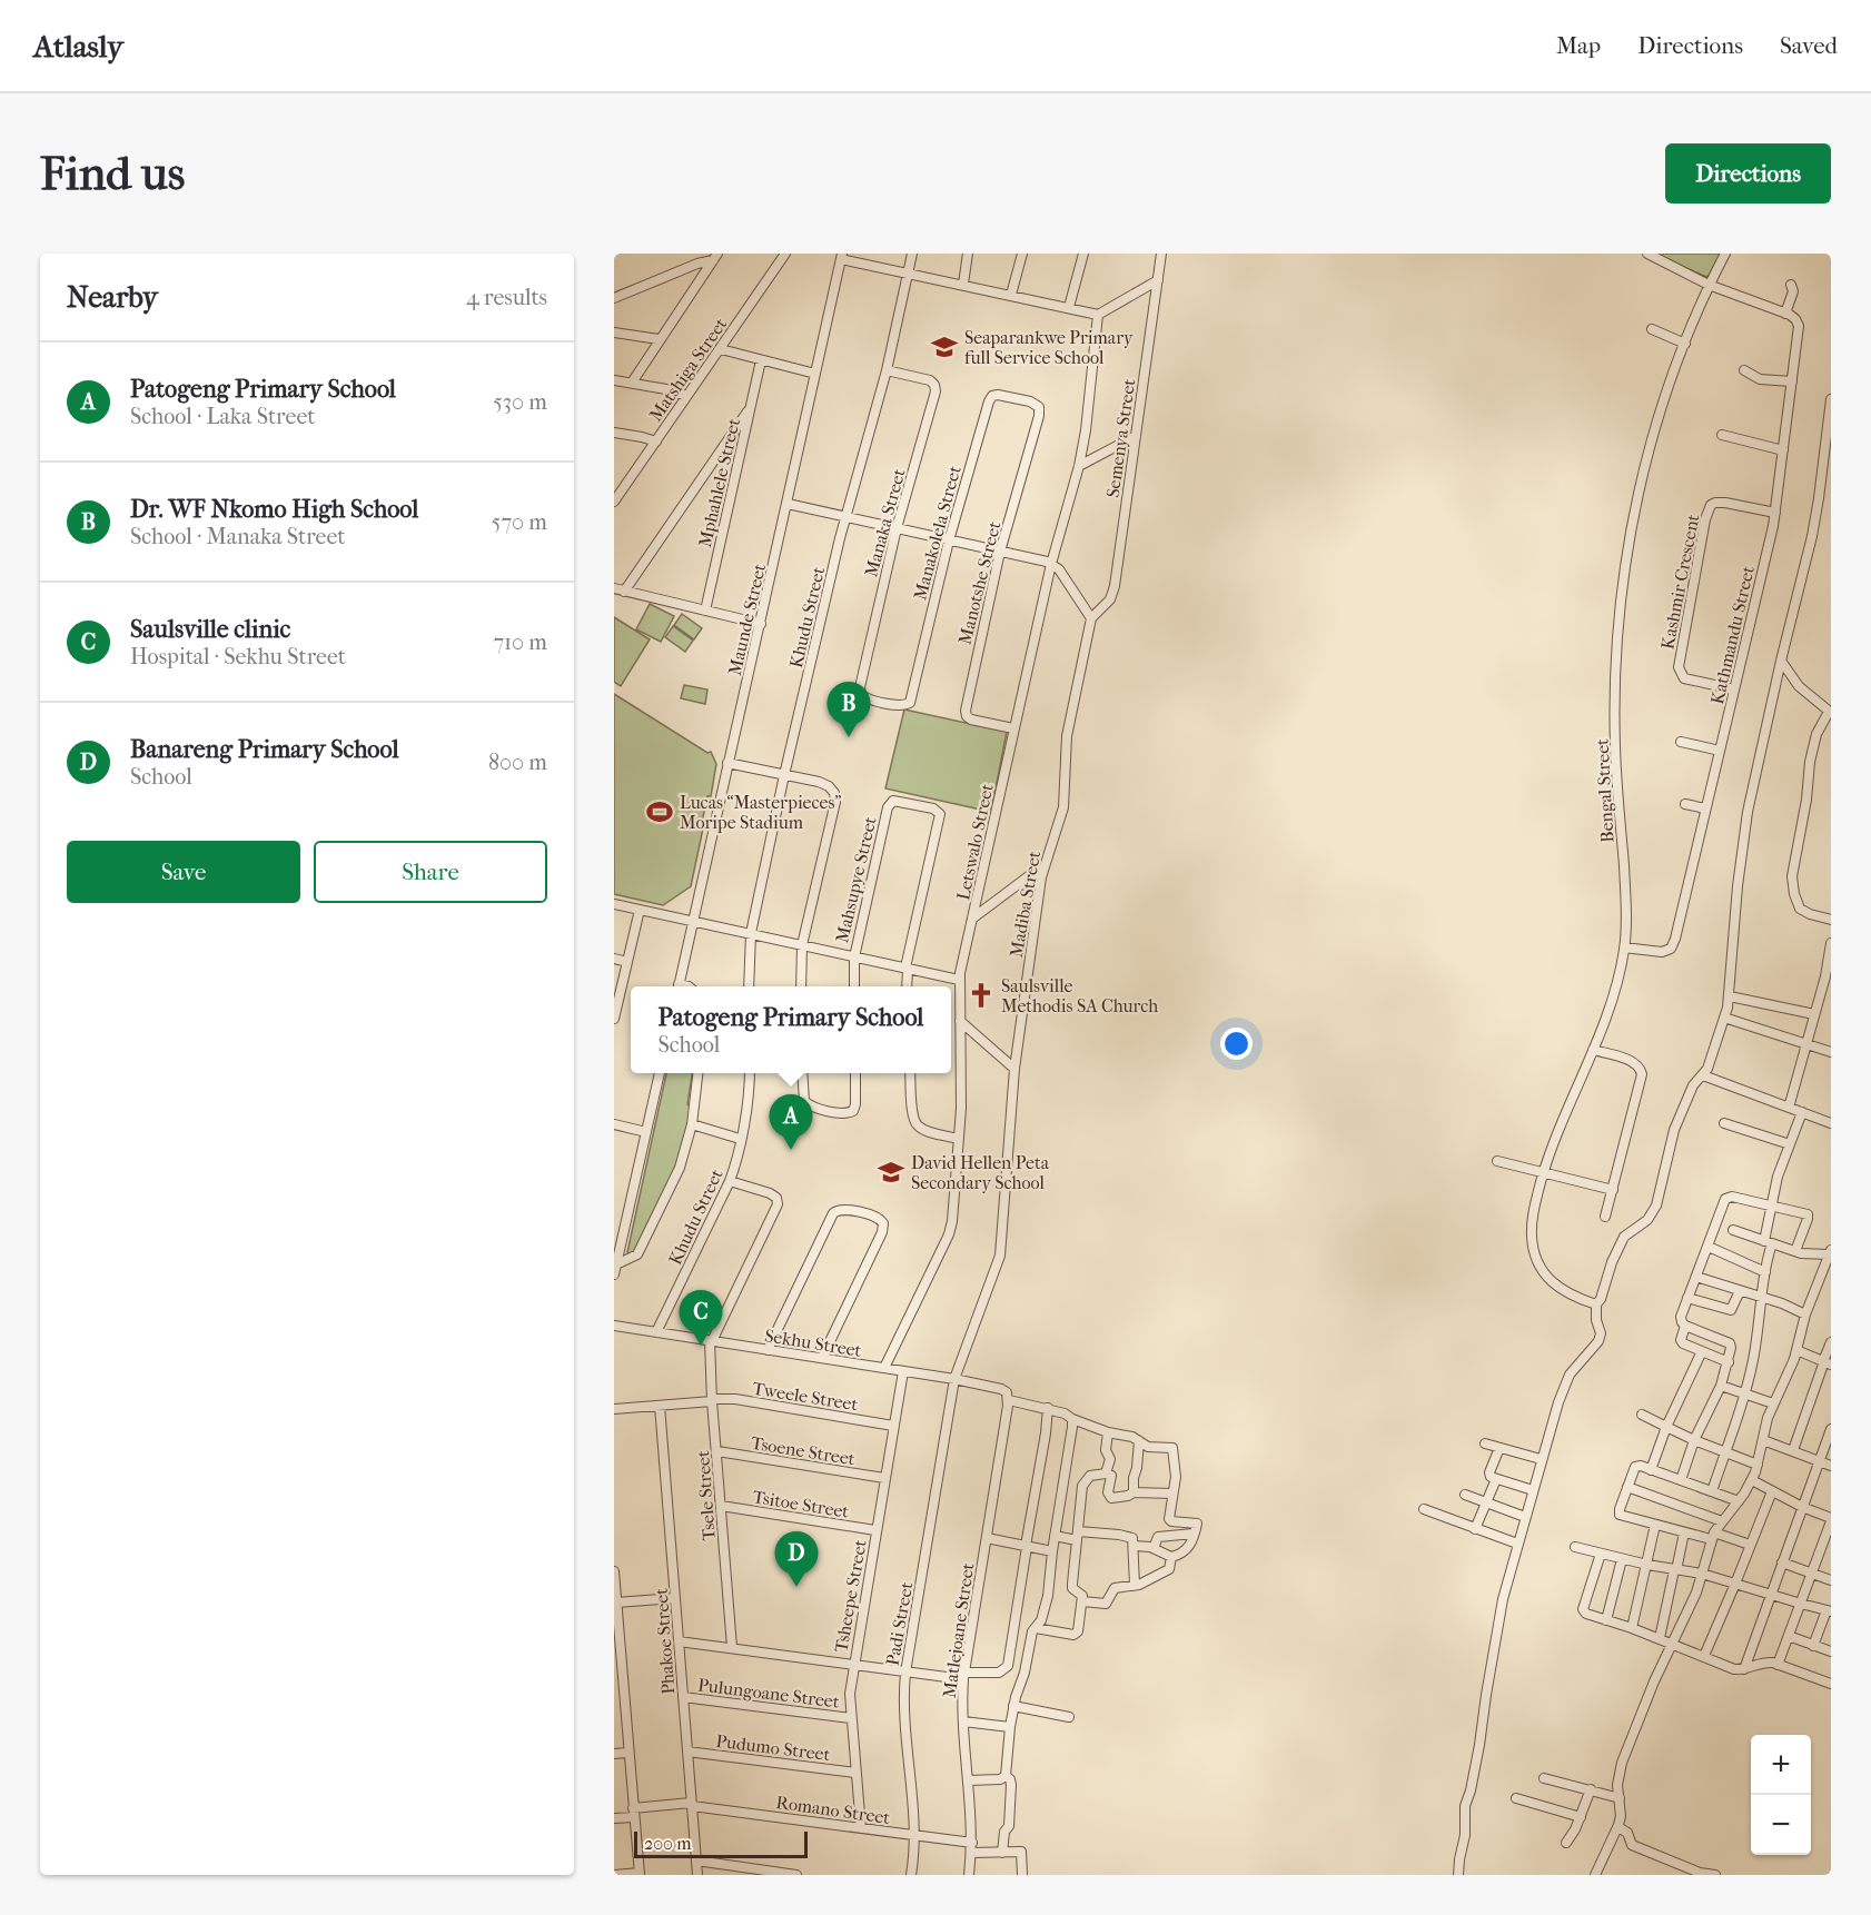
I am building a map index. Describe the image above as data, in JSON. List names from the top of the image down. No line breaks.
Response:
{"streets":{"street":["Matshiga Street","Semenya Street","Mphahlele Street","Manaka Street","Manakolela Street","Kashmir Crescent","Manotshe Street","Khudu Street","Maunde Street","Kathmandu Street","Bengal Street","Letswalo Street","Mahsupye Street","Madiba Street","Sekhu Street","Tweele Street","Tsoene Street","Tsele Street","Tsitoe Street","Tsheepe Street","Padi Street","Matlejoane Street","Phakoe Street","Pulungoane Street","Pudumo Street","Romano Street"]},"crossings":[["Semenya Street","Madiba Street"],["Manaka Street","Manakolela Street"],["Manaka Street","Khudu Street"],["Manakolela Street","Manotshe Street"],["Kashmir Crescent","Kathmandu Street"],["Manotshe Street","Letswalo Street"],["Khudu Street","Sekhu Street"],["Kathmandu Street","Bengal Street"],["Letswalo Street","Sekhu Street"],["Madiba Street","Sekhu Street"],["Madiba Street","Padi Street"],["Sekhu Street","Tsele Street"],["Sekhu Street","Tsheepe Street"],["Sekhu Street","Padi Street"],["Sekhu Street","Matlejoane Street"],["Tweele Street","Tsele Street"],["Tweele Street","Tsheepe Street"],["Tweele Street","Phakoe Street"],["Tsoene Street","Tsele Street"],["Tsoene Street","Tsheepe Street"],["Tsele Street","Tsitoe Street"],["Tsitoe Street","Tsheepe Street"],["Tsheepe Street","Pulungoane Street"],["Tsheepe Street","Pudumo Street"],["Tsheepe Street","Romano Street"],["Padi Street","Romano Street"],["Matlejoane Street","Romano Street"],["Phakoe Street","Pulungoane Street"],["Phakoe Street","Pudumo Street"],["Phakoe Street","Romano Street"]],"places":{"school or university":["Seaparankwe Primary full Service School","David Hellen Peta Secondary School"],"sports":["Lucas “Masterpieces” Moripe Stadium"],"church":["Saulsville Methodis SA Church"]},"scale_bar":"200 m","page":{"header":"Atlasly","nav":["Map","Directions","Saved"],"buttons":["Directions",["Save","Share"]],"title":"Find us","heading":["Nearby","4 results"],"list":[{"mark":"A","name":"Patogeng Primary School","note":"School · Laka Street","value":"530 m"},{"mark":"B","name":"Dr. WF Nkomo High School","note":"School · Manaka Street","value":"570 m"},{"mark":"C","name":"Saulsville clinic","note":"Hospital · Sekhu Street","value":"710 m"},{"mark":"D","name":"Banareng Primary School","note":"School","value":"800 m"}],"pins":["B","A","C","D"],"popup":["Patogeng Primary School","School"],"map_buttons":["+","−"],"scale":"200 m"}}
